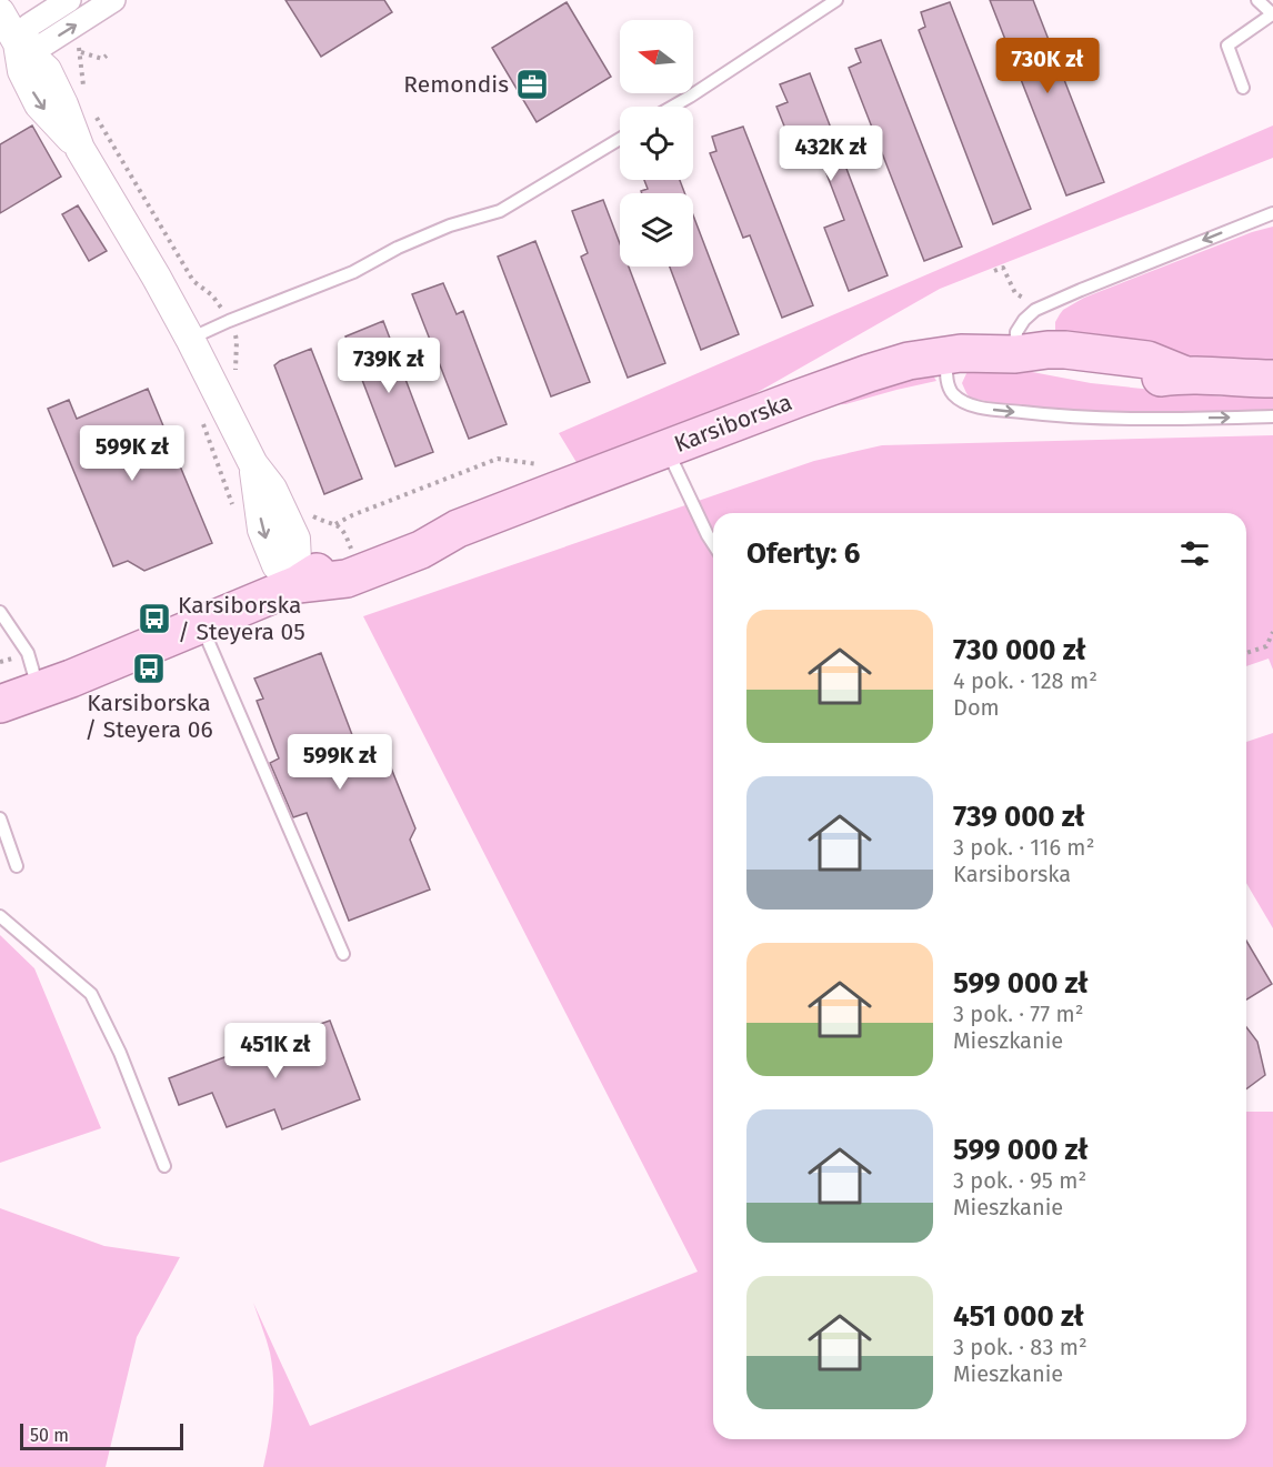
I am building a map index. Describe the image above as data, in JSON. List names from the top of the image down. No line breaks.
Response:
{"streets":{"main road":["Karsiborska"]},"places":{"office":["Remondis"],"bus stop":["Karsiborska / Steyera 05","Karsiborska / Steyera 06"]},"scale_bar":"50 m","north":"left","page":{"price":["730K zł","432K zł","739K zł","599K zł","599K zł","451K zł"],"heading":"Oferty: 6","list":[{"name":"730 000 zł","note":"4 pok. · 128 m² · Dom"},{"name":"739 000 zł","note":"3 pok. · 116 m² · Karsiborska"},{"name":"599 000 zł","note":"3 pok. · 77 m² · Mieszkanie"},{"name":"599 000 zł","note":"3 pok. · 95 m² · Mieszkanie"},{"name":"451 000 zł","note":"3 pok. · 83 m² · Mieszkanie"}],"scale":"50 m"}}
